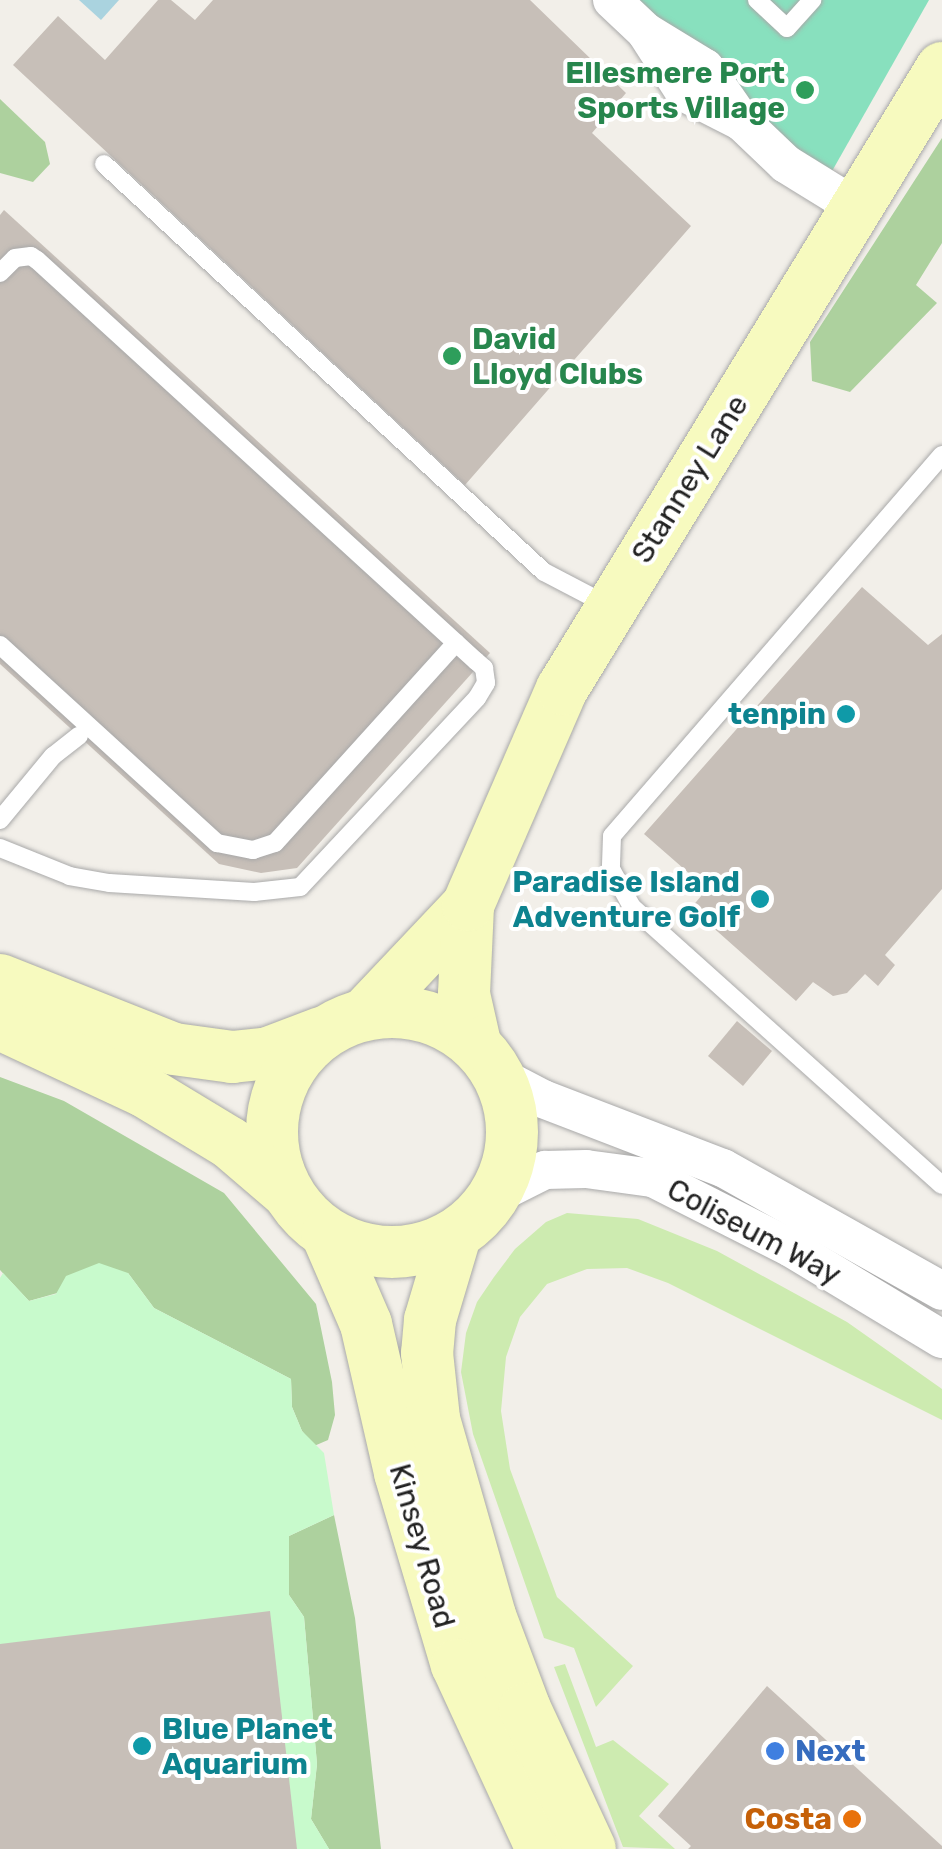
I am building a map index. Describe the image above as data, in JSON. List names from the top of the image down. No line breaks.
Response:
{"streets":{"main road":["Stanney Lane","Kinsey Road"],"street":["Coliseum Way"]},"crossings":[["Stanney Lane","Coliseum Way"],["Stanney Lane","Kinsey Road"],["Coliseum Way","Kinsey Road"]],"places":["Ellesmere Port Sports Village","David Lloyd Clubs","tenpin","Paradise Island Adventure Golf","Blue Planet Aquarium","Next","Costa"]}
